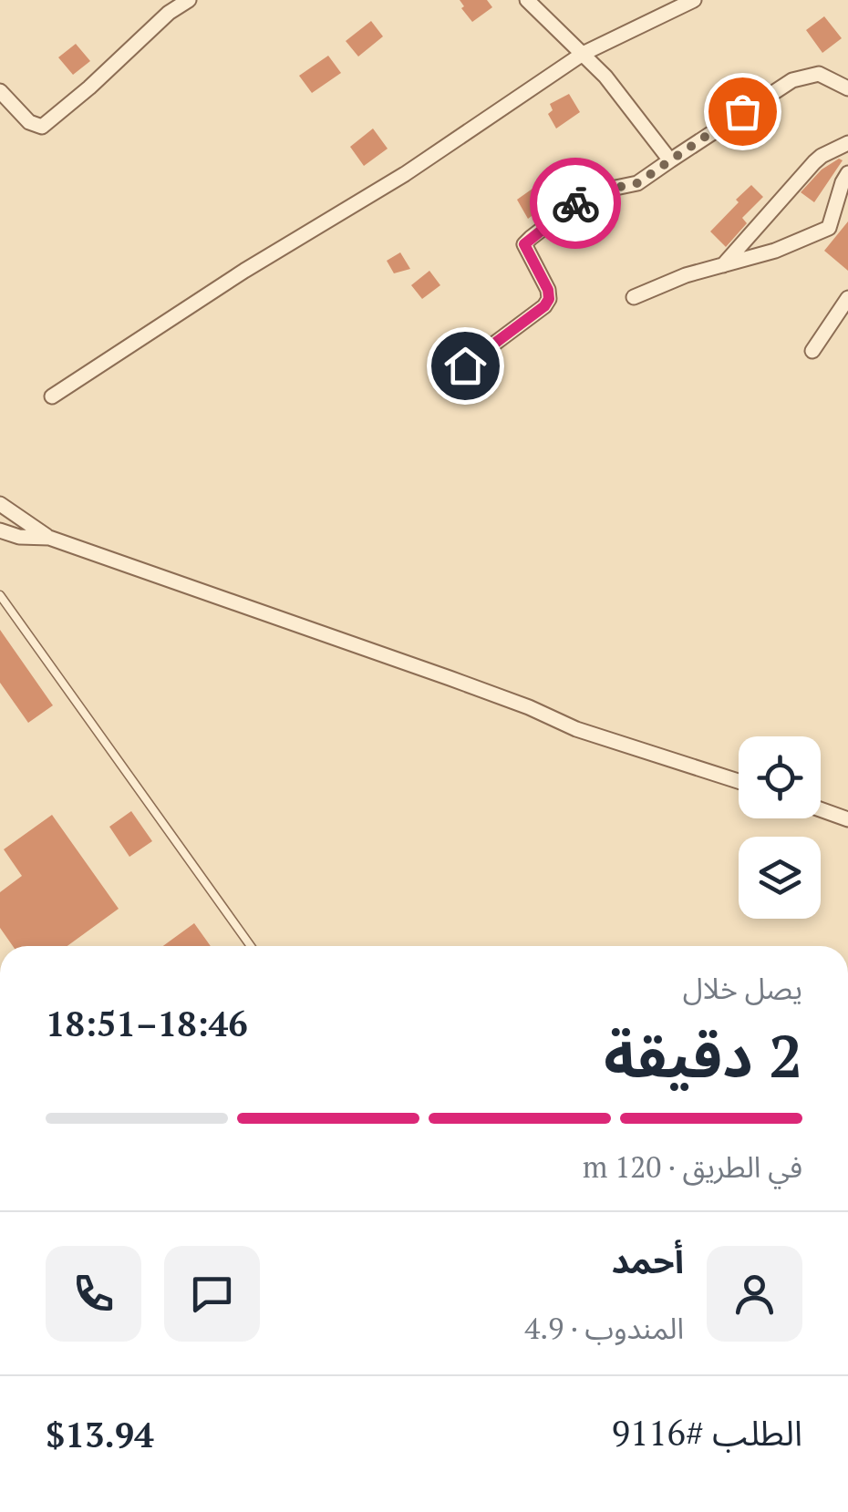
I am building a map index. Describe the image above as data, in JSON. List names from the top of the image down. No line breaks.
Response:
{"page":{"heading":["2 دقيقة","يصل خلال","18:46–18:51"],"panel":["أحمد","المندوب · 4.9","الطلب #9116","$13.94"],"bar":"في الطريق · 120 m"}}
